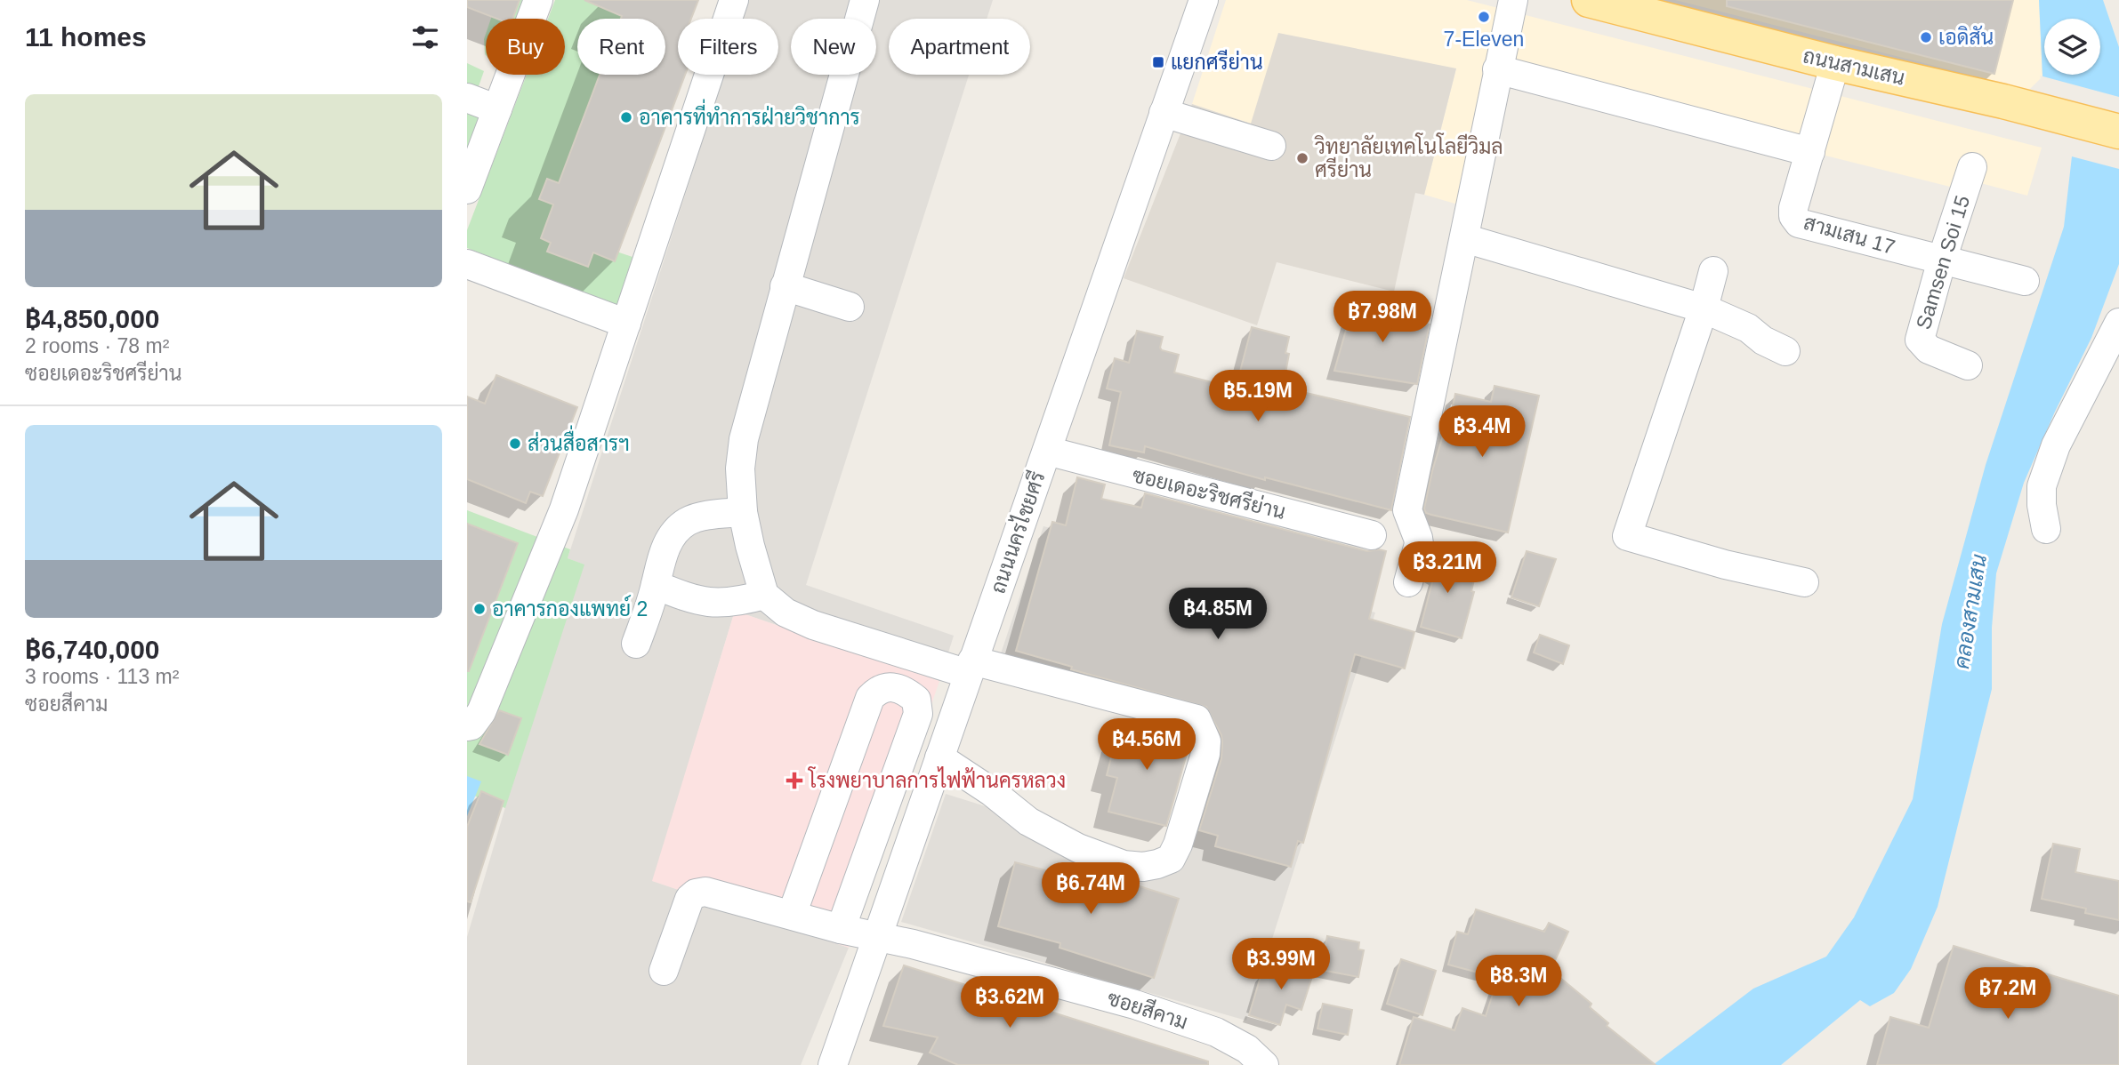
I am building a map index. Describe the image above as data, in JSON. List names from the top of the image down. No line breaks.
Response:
{"streets":{"main road":["ถนนสามเสน"],"street":["สามเสน 17","Samsen Soi 15","ซอยเดอะริชศรีย่าน","ถนนนครไชยศรี","ซอยสีคาม"]},"crossings":[["ถนนสามเสน","สามเสน 17"],["สามเสน 17","Samsen Soi 15"],["ซอยเดอะริชศรีย่าน","ถนนนครไชยศรี"],["ถนนนครไชยศรี","ซอยสีคาม"]],"water":["คลองสามเสน"],"places":{"other":["7-Eleven","เอดิสัน","อาคารที่ทำการฝ่ายวิชาการ","วิทยาลัยเทคโนโลยีวิมล ศรีย่าน","ส่วนสื่อสารฯ","อาคารกองแพทย์ 2"],"transit":["แยกศรีย่าน"],"health":["โรงพยาบาลการไฟฟ้านครหลวง"]},"page":{"heading":"11 homes","chip":["Buy","Rent","Filters","New","Apartment"],"list":[{"name":"฿4,850,000","note":"2 rooms · 78 m² · ซอยเดอะริชศรีย่าน"},{"name":"฿6,740,000","note":"3 rooms · 113 m² · ซอยสีคาม"}],"price":["฿7.98M","฿5.19M","฿3.4M","฿3.21M","฿4.85M","฿4.56M","฿6.74M","฿3.99M","฿8.3M","฿7.2M","฿3.62M"]}}
